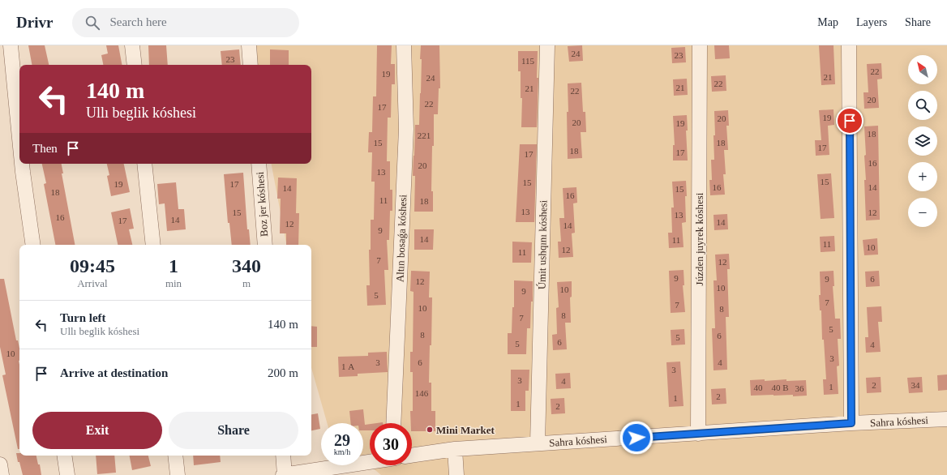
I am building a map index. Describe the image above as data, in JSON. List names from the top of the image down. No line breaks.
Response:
{"streets":{"street":["Boz jer kóshesi","Altın bosaǵa kóshesi","Júzden juyrek kóshesi","Úmit ushqını kóshesi","Sahra kóshesi"]},"crossings":[["Júzden juyrek kóshesi","Sahra kóshesi"],["Úmit ushqını kóshesi","Sahra kóshesi"]],"places":["Mini Market"],"house_numbers":["24","23","23","115","22","19","21","24","22","21","21","22","20","22","17","19","20","20","19","18","221","15","18","17","18","17","17","16","20","13","15","15","19","17","16","14","14","15","18","16","11","18","13","15","12","13","16","14","17","14","12","14","9","14","11","11","10","12","11","7","12","9","9","6","12","10","10","9","5","7","7","10","8","8","7","5","8","6","5","6","5","4","10","3","3","6","4","1 А","3","3","4","2","34","1","40","40 В","36","146","2","1","1","2"],"north":"top left","page":{"header":"Drivr","search":"Search here","nav":["Map","Layers","Share"],"map_buttons":["+","−"],"turn":["140 m","Ullı beglik kóshesi"],"then":"Then","eta":["09:45","Arrival","1","min","340","m"],"list":[{"name":"Turn left","note":"Ullı beglik kóshesi","value":"140 m"},{"name":"Arrive at destination","value":"200 m"}],"buttons":["Exit","Share"],"speed":"29 km/h","limit":"30"}}
